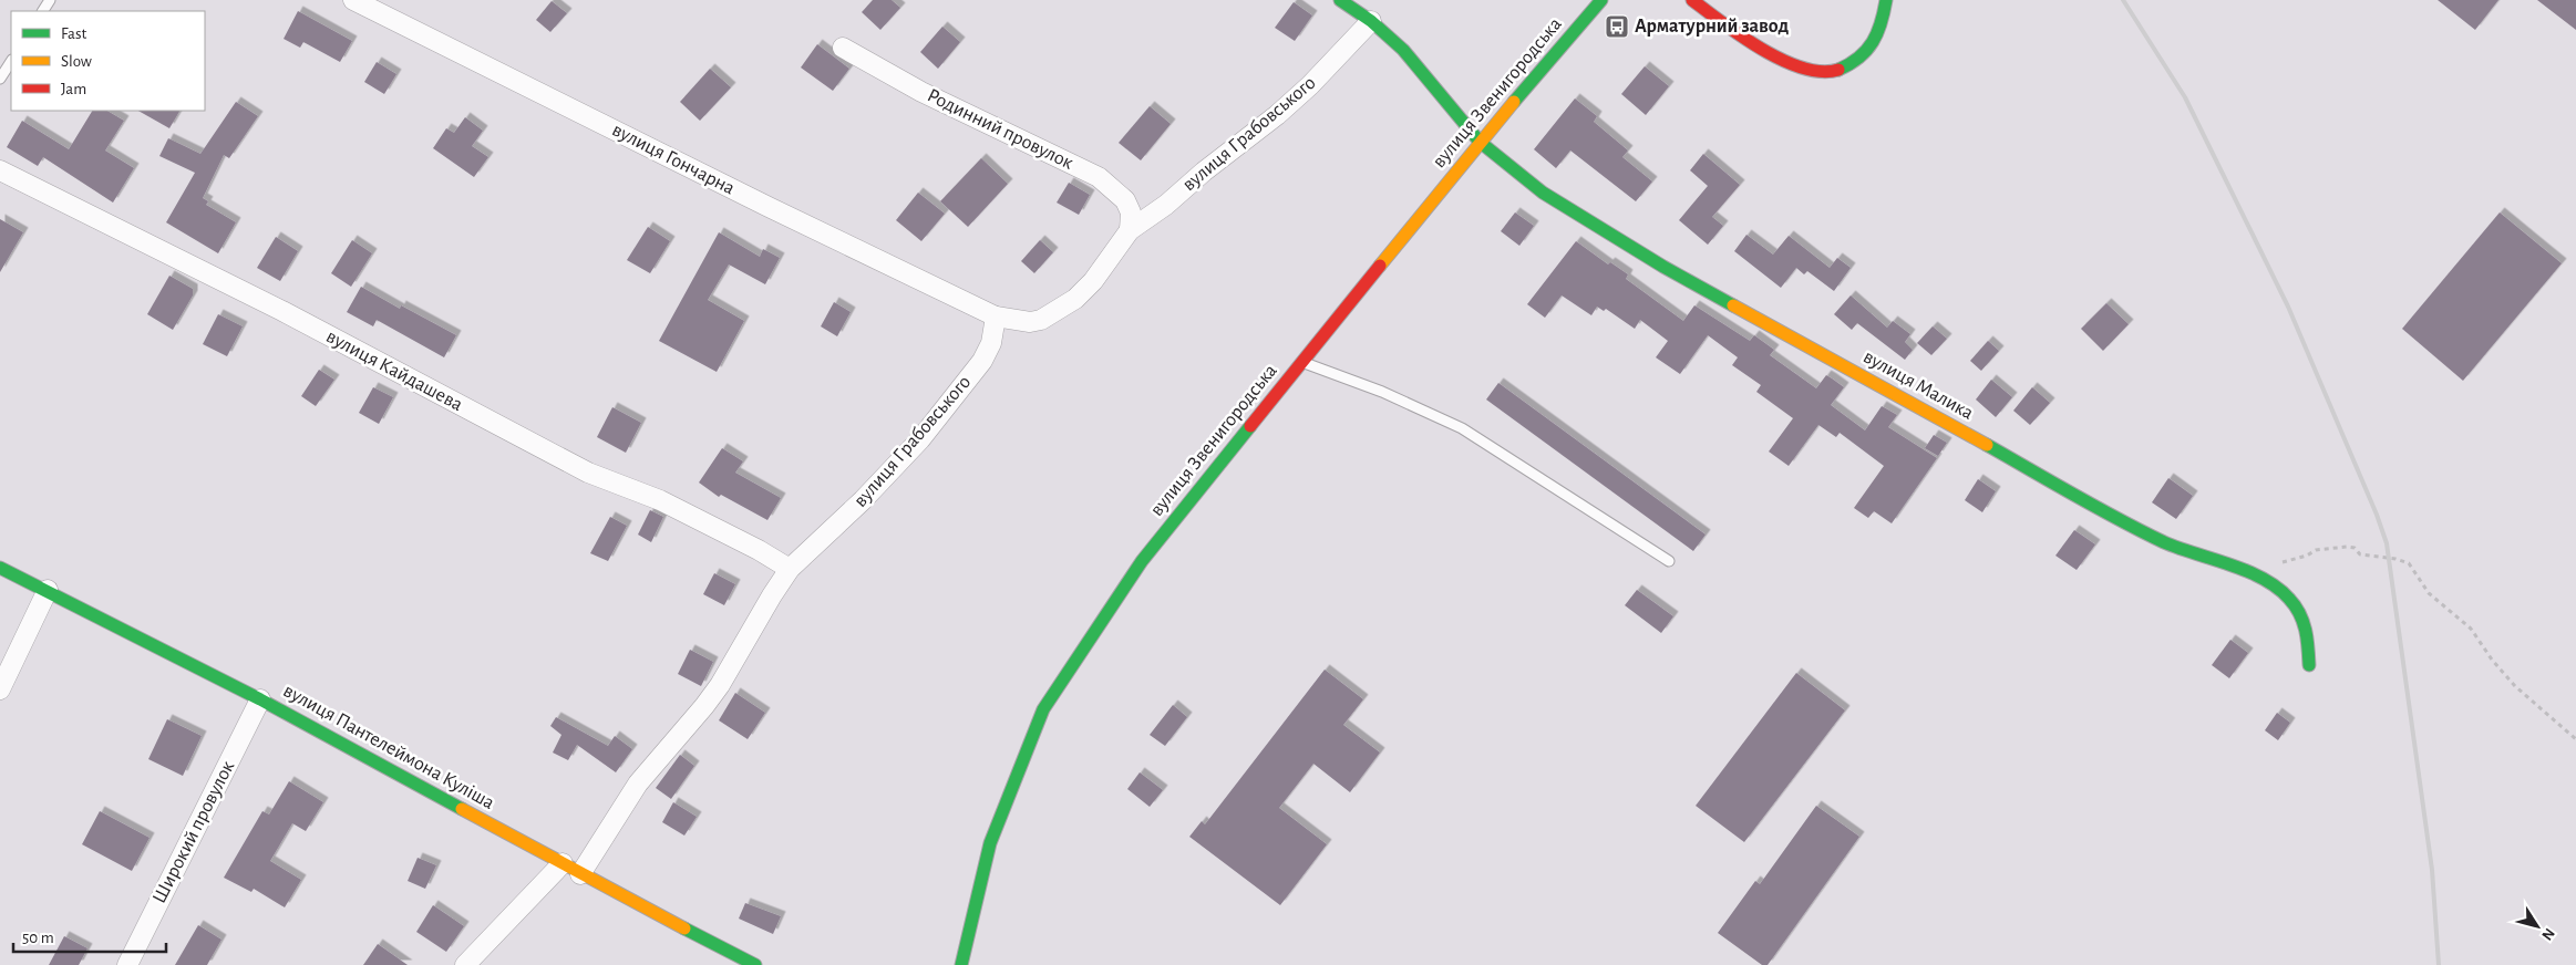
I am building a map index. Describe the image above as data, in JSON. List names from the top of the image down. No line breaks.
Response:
{"streets":{"street":["вулиця Звенигородська","Родинний провулок","вулиця Грабовського","вулиця Гончарна","вулиця Кайдашева","вулиця Малика","вулиця Пантелеймона Куліша","Широкий провулок"]},"crossings":[["вулиця Звенигородська","вулиця Малика"],["Родинний провулок","вулиця Грабовського"],["вулиця Грабовського","вулиця Гончарна"],["вулиця Грабовського","вулиця Кайдашева"],["вулиця Грабовського","вулиця Малика"],["вулиця Грабовського","вулиця Пантелеймона Куліша"],["вулиця Пантелеймона Куліша","Широкий провулок"]],"places":{"bus stop":["Арматурний завод"]},"legend":["Fast","Slow","Jam"],"scale_bar":"50 m","north":"bottom right"}
